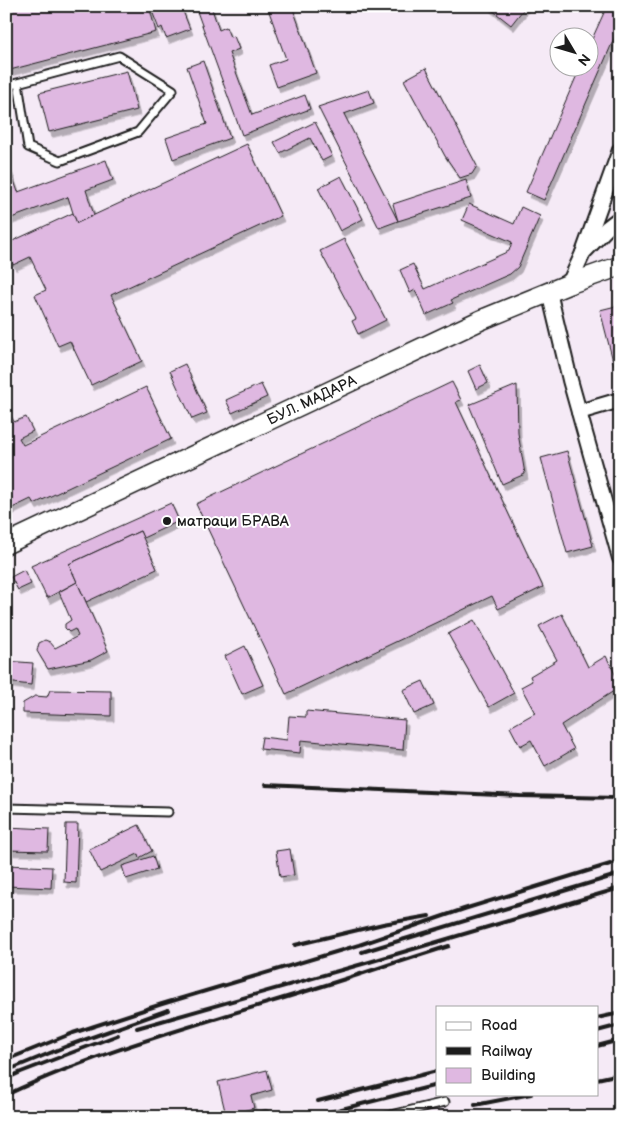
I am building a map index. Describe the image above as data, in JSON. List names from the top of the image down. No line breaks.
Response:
{"streets":{"main road":["БУЛ. МАДАРА"]},"places":["матраци БРАВА"],"legend":["Road","Railway","Building"],"north":"bottom right"}
